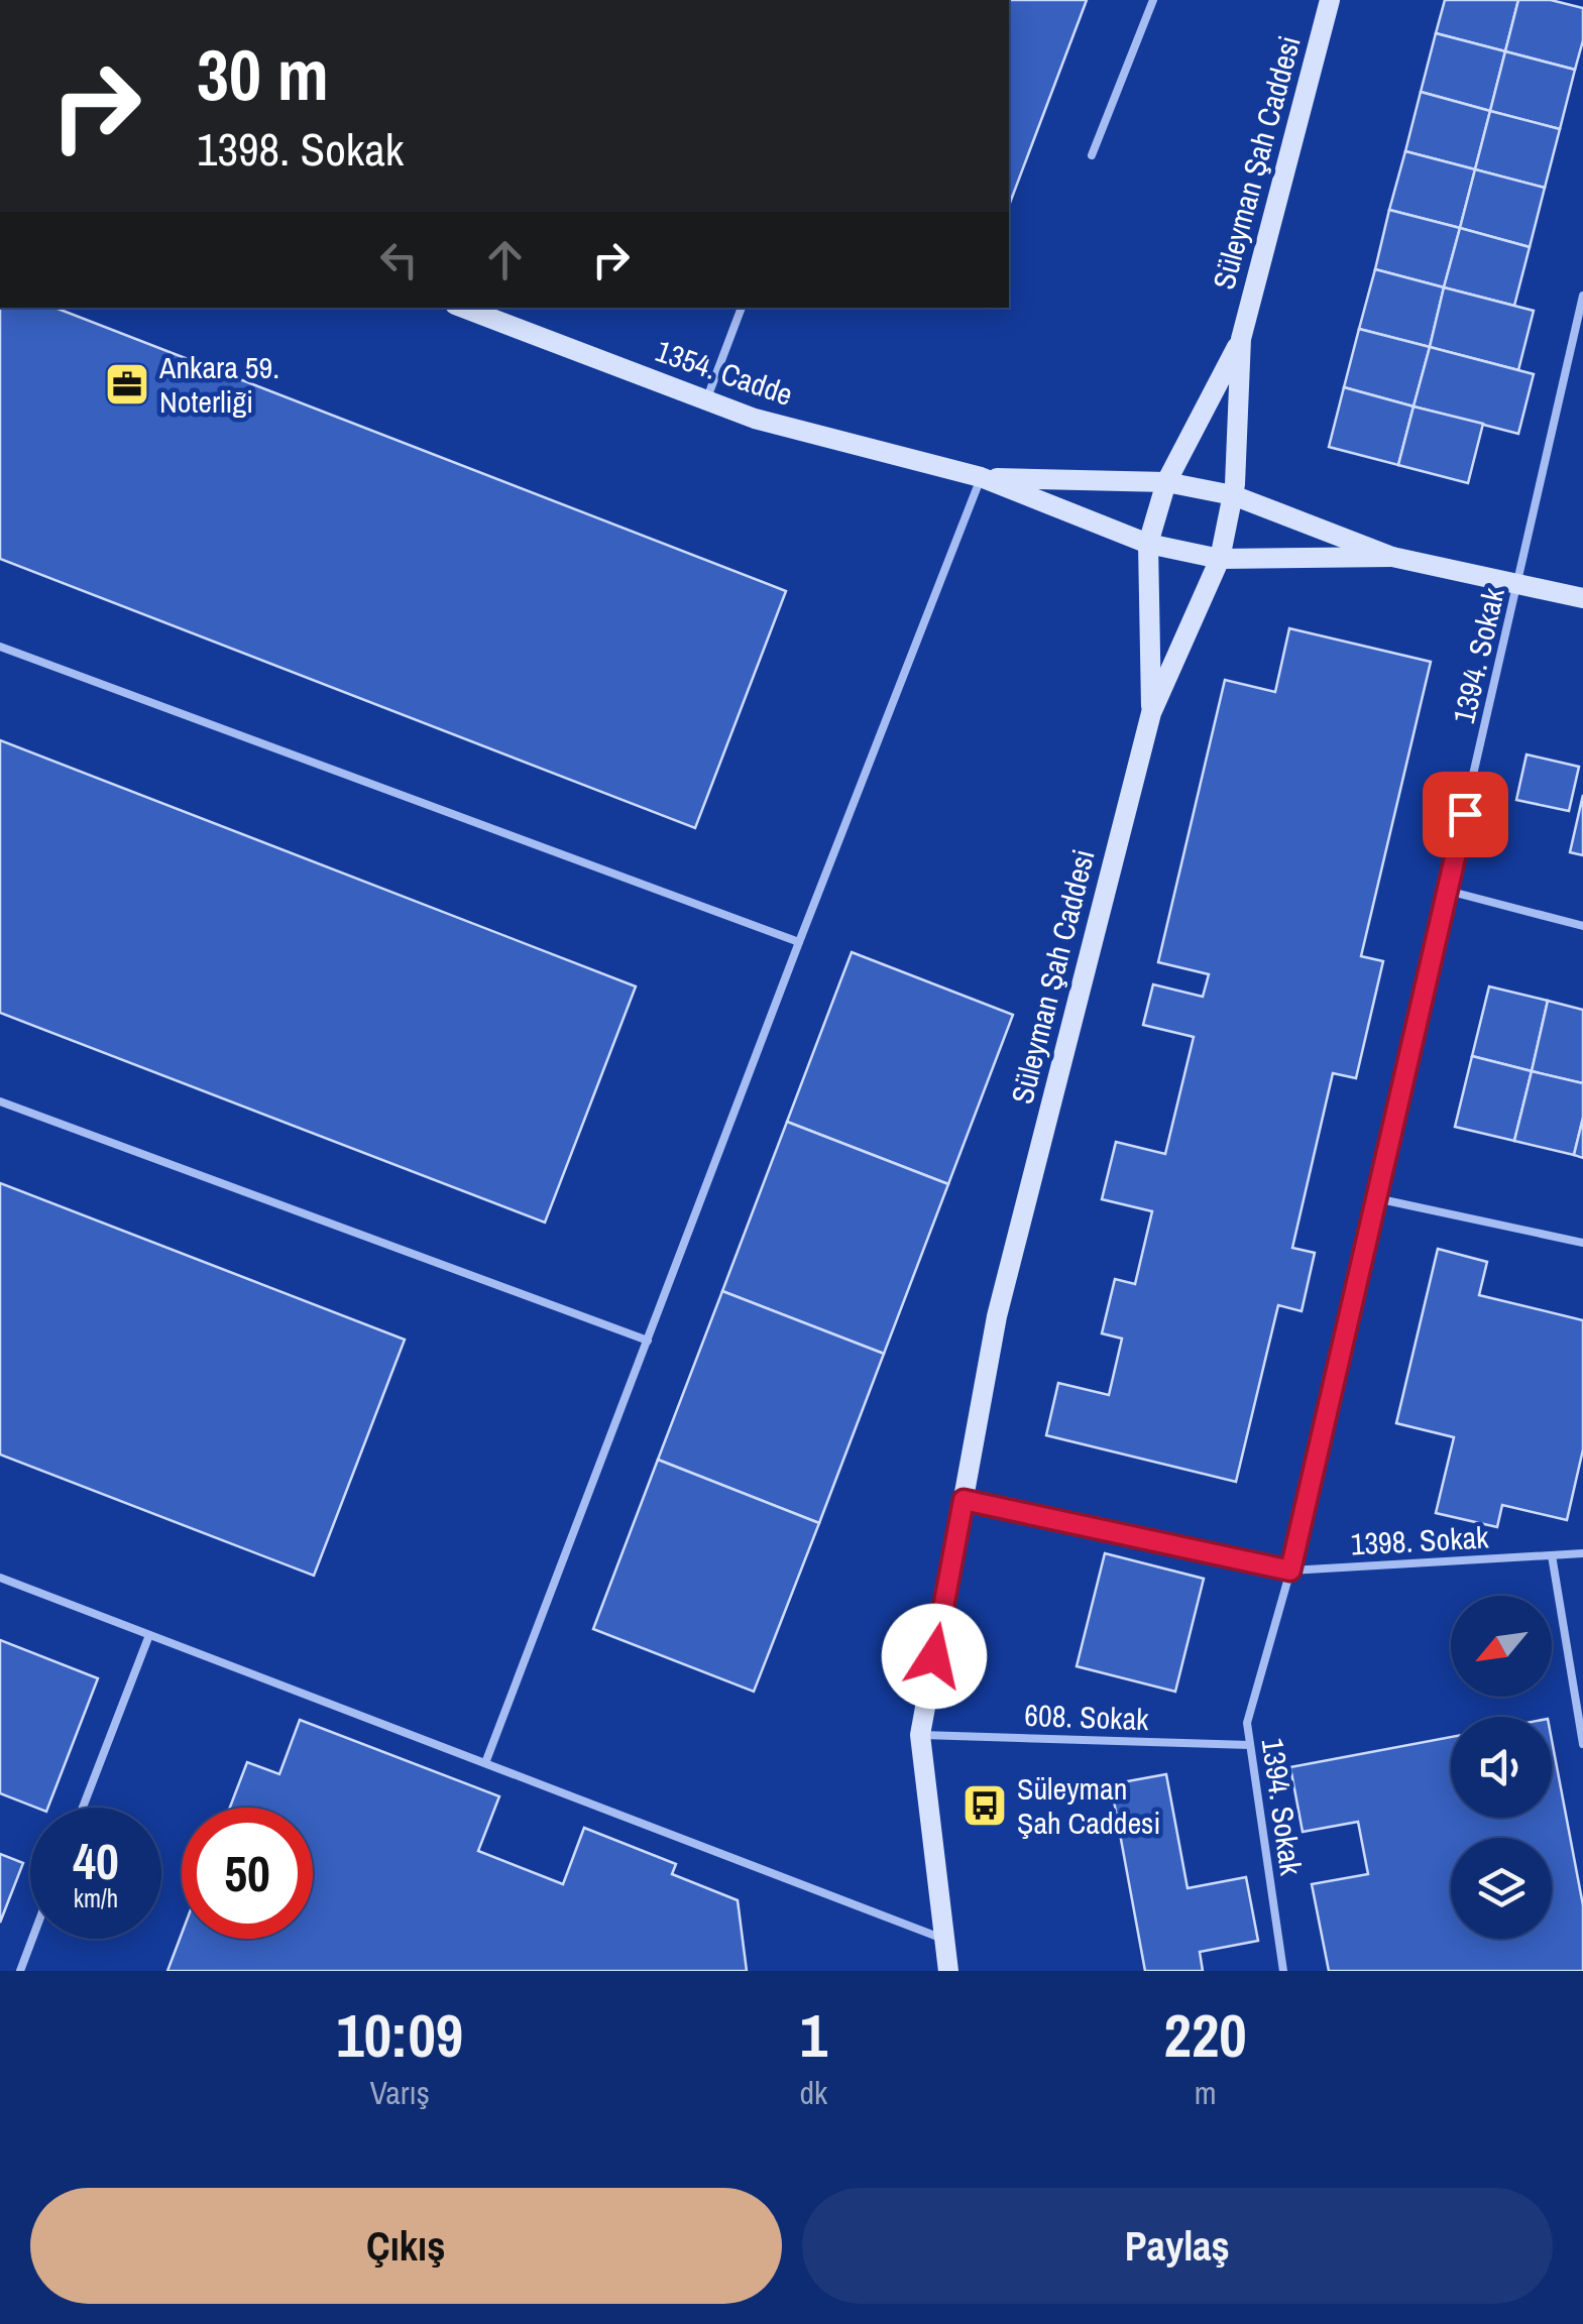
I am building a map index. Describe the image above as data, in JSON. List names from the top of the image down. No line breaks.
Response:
{"streets":{"main road":["Süleyman Şah Caddesi","1354. Cadde"],"lane":["1394. Sokak","1398. Sokak","608. Sokak"]},"crossings":[["Süleyman Şah Caddesi","1398. Sokak"],["Süleyman Şah Caddesi","608. Sokak"],["1354. Cadde","1394. Sokak"],["1394. Sokak","1398. Sokak"],["1394. Sokak","608. Sokak"]],"places":{"office":["Ankara 59. Noterliği"],"bus stop":["Süleyman Şah Caddesi"]},"north":"bottom left","page":{"turn":["30 m","1398. Sokak"],"speed":"40 km/h","limit":"50","eta":["10:09","Varış","1","dk","220","m"],"buttons":["Çıkış","Paylaş"]}}
